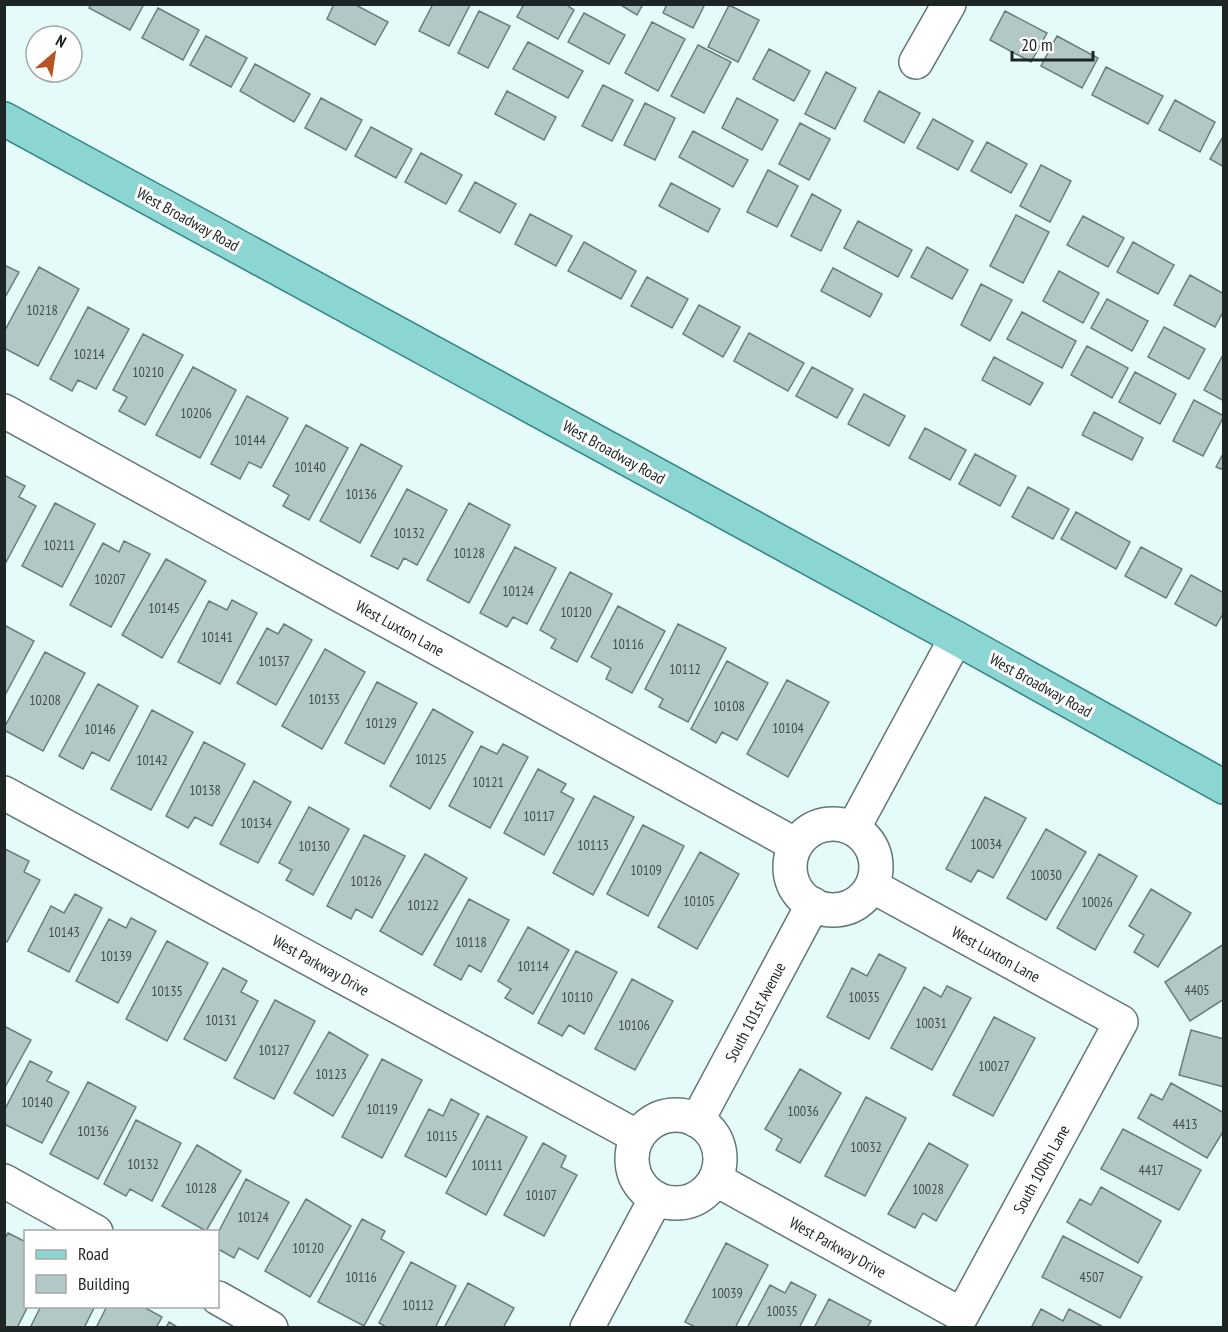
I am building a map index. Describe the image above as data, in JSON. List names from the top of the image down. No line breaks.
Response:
{"streets":{"main road":["West Broadway Road"],"street":["West Luxton Lane","West Parkway Drive","South 101st Avenue","South 100th Lane"]},"crossings":[["West Luxton Lane","South 101st Avenue"],["West Luxton Lane","South 100th Lane"],["West Parkway Drive","South 101st Avenue"],["West Parkway Drive","South 100th Lane"]],"house_numbers":["10218","10214","10210","10206","10144","10140","10136","10132","10211","10128","10207","10124","10145","10120","10141","10116","10137","10112","10133","10208","10108","10129","10104","10146","10125","10142","10121","10138","10117","10134","10034","10113","10130","10109","10030","10126","10105","10026","10122","10143","10118","10139","10114","4405","10135","10110","10035","10131","10031","10106","10127","10027","10123","10140","10119","10036","4413","10136","10115","10032","10132","10111","4417","10128","10028","10107","10124","10120","10116","4507","10039","10112","10035"],"legend":["Road","Building"],"scale_bar":"20 m","north":"top right"}
